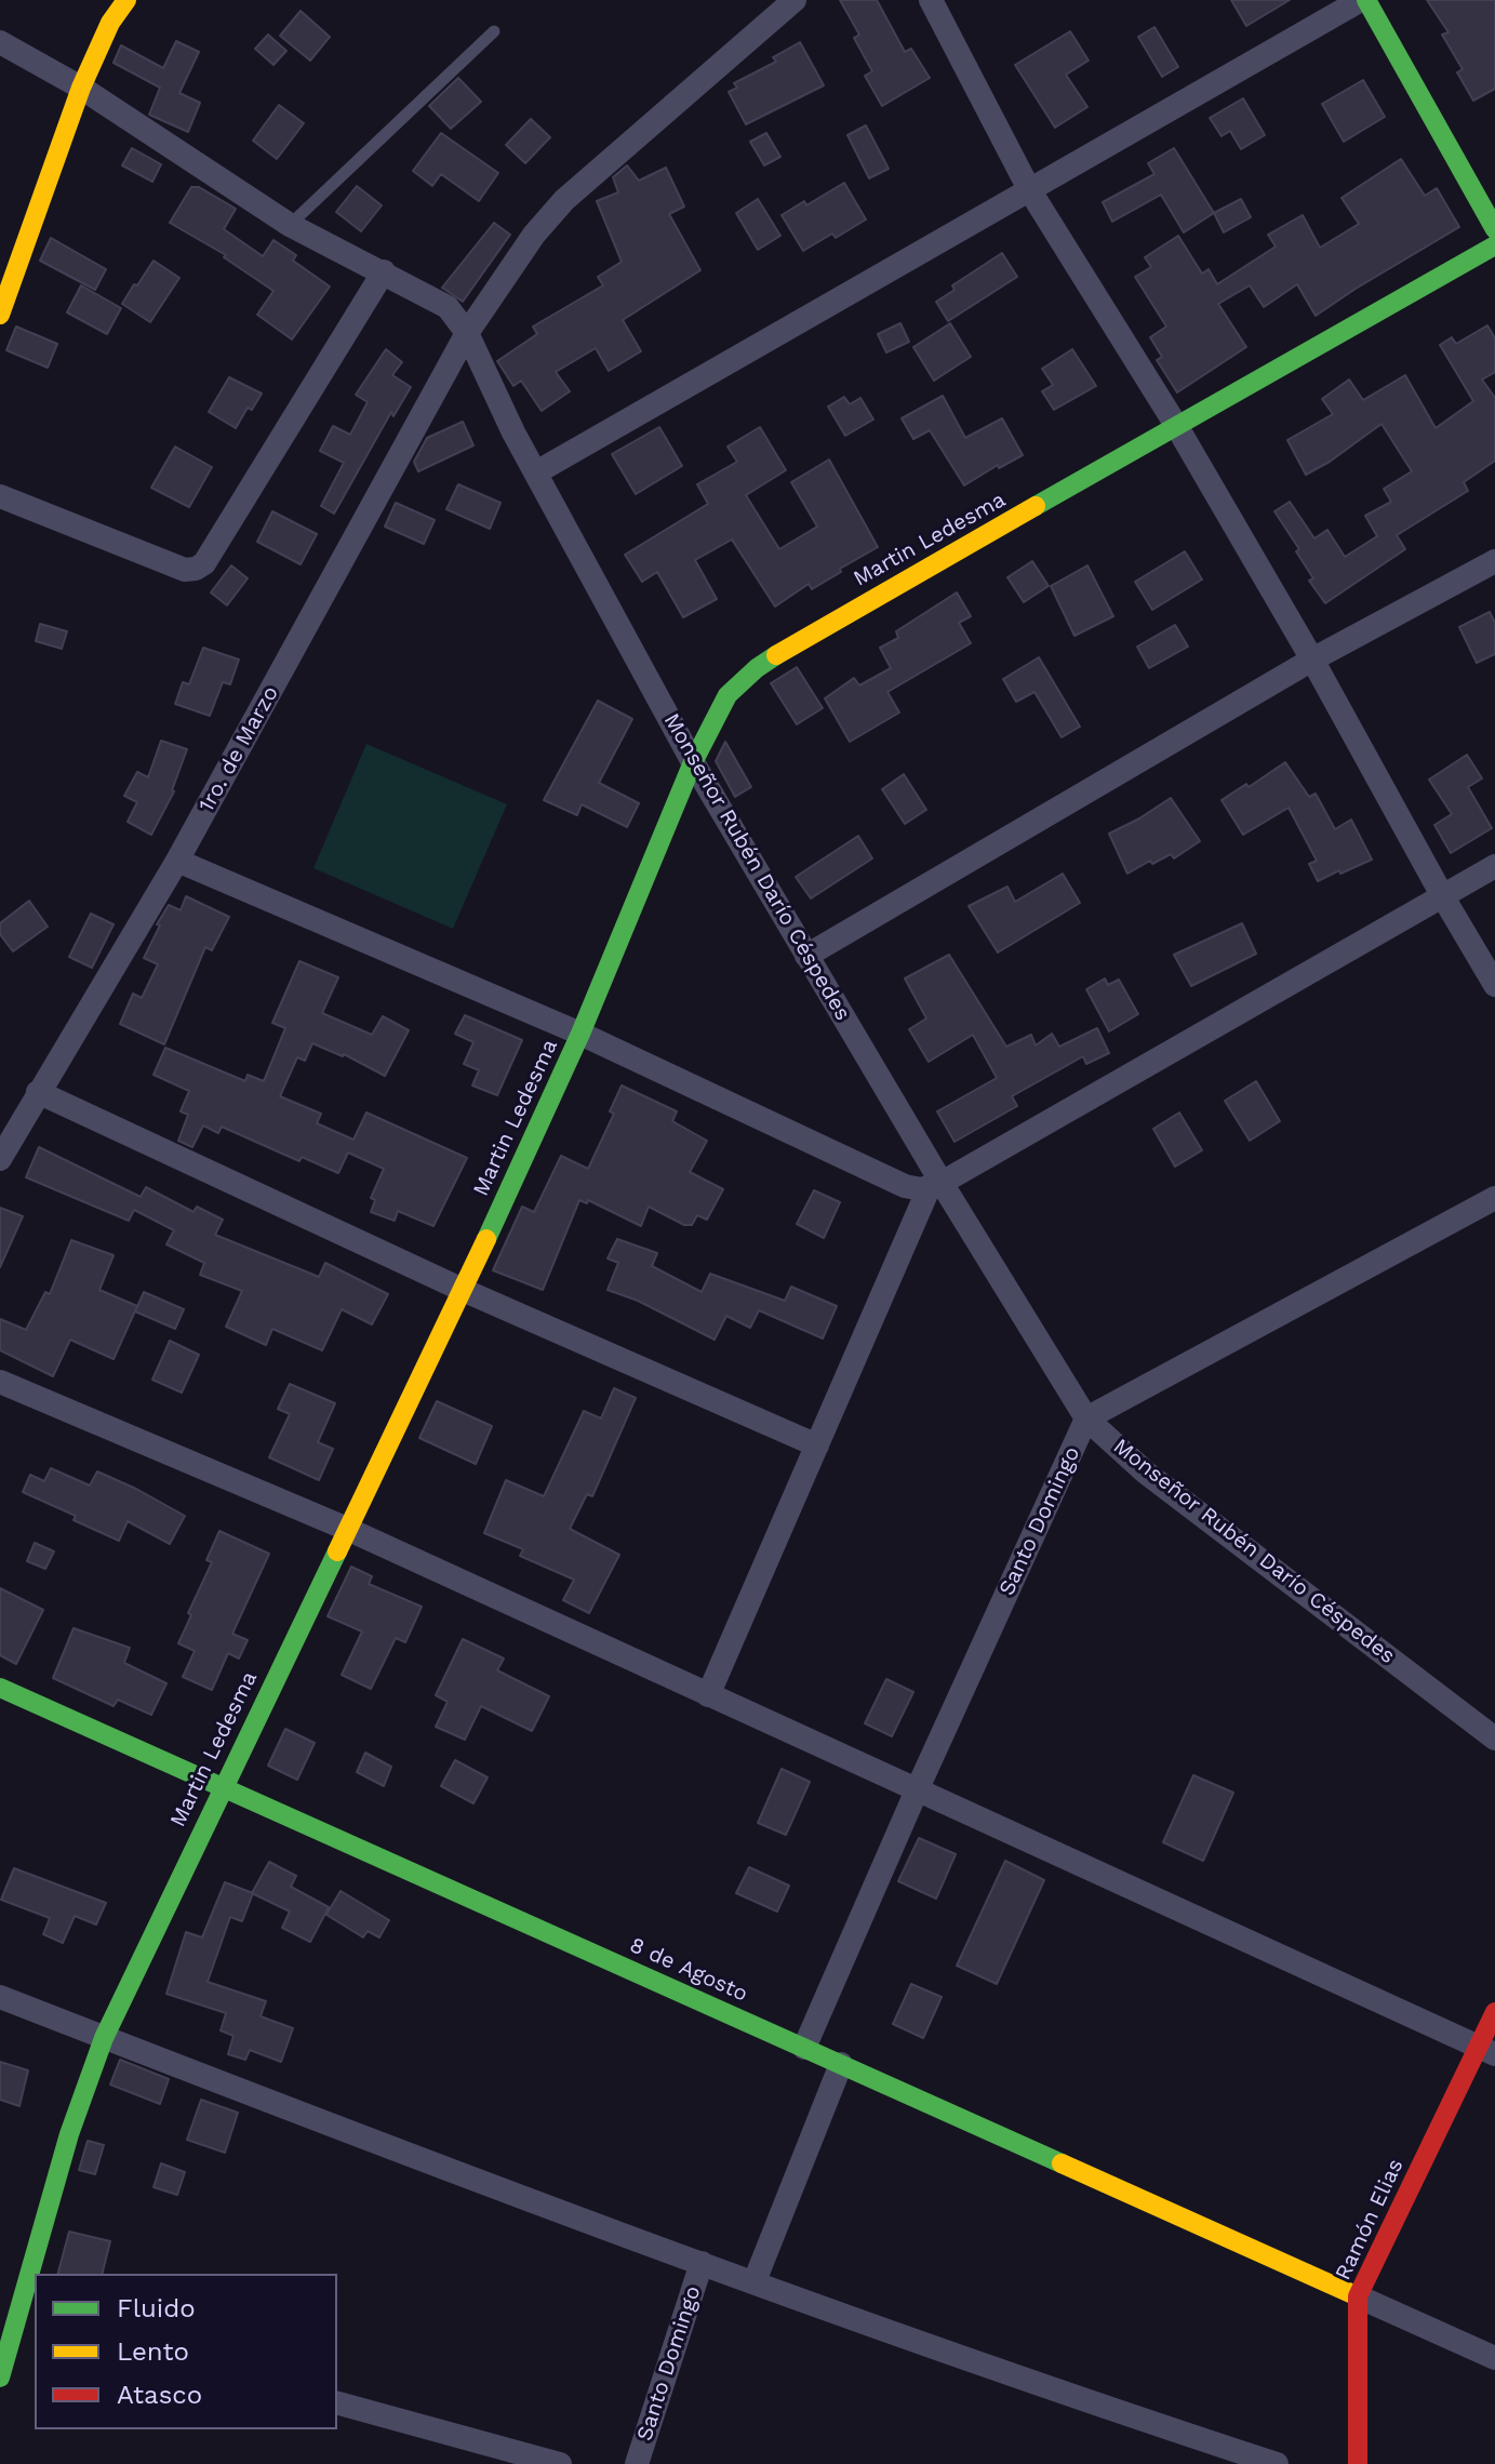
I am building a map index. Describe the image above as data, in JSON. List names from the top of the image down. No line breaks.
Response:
{"streets":{"street":["Martin Ledesma","1ro. de Marzo","Monseñor Rubén Darío Céspedes","Santo Domingo","8 de Agosto","Ramón Elias"]},"crossings":[["Martin Ledesma","Monseñor Rubén Darío Céspedes"],["Martin Ledesma","8 de Agosto"],["1ro. de Marzo","Monseñor Rubén Darío Céspedes"],["Monseñor Rubén Darío Céspedes","Santo Domingo"],["Santo Domingo","8 de Agosto"],["8 de Agosto","Ramón Elias"]],"legend":["Fluido","Lento","Atasco"]}
